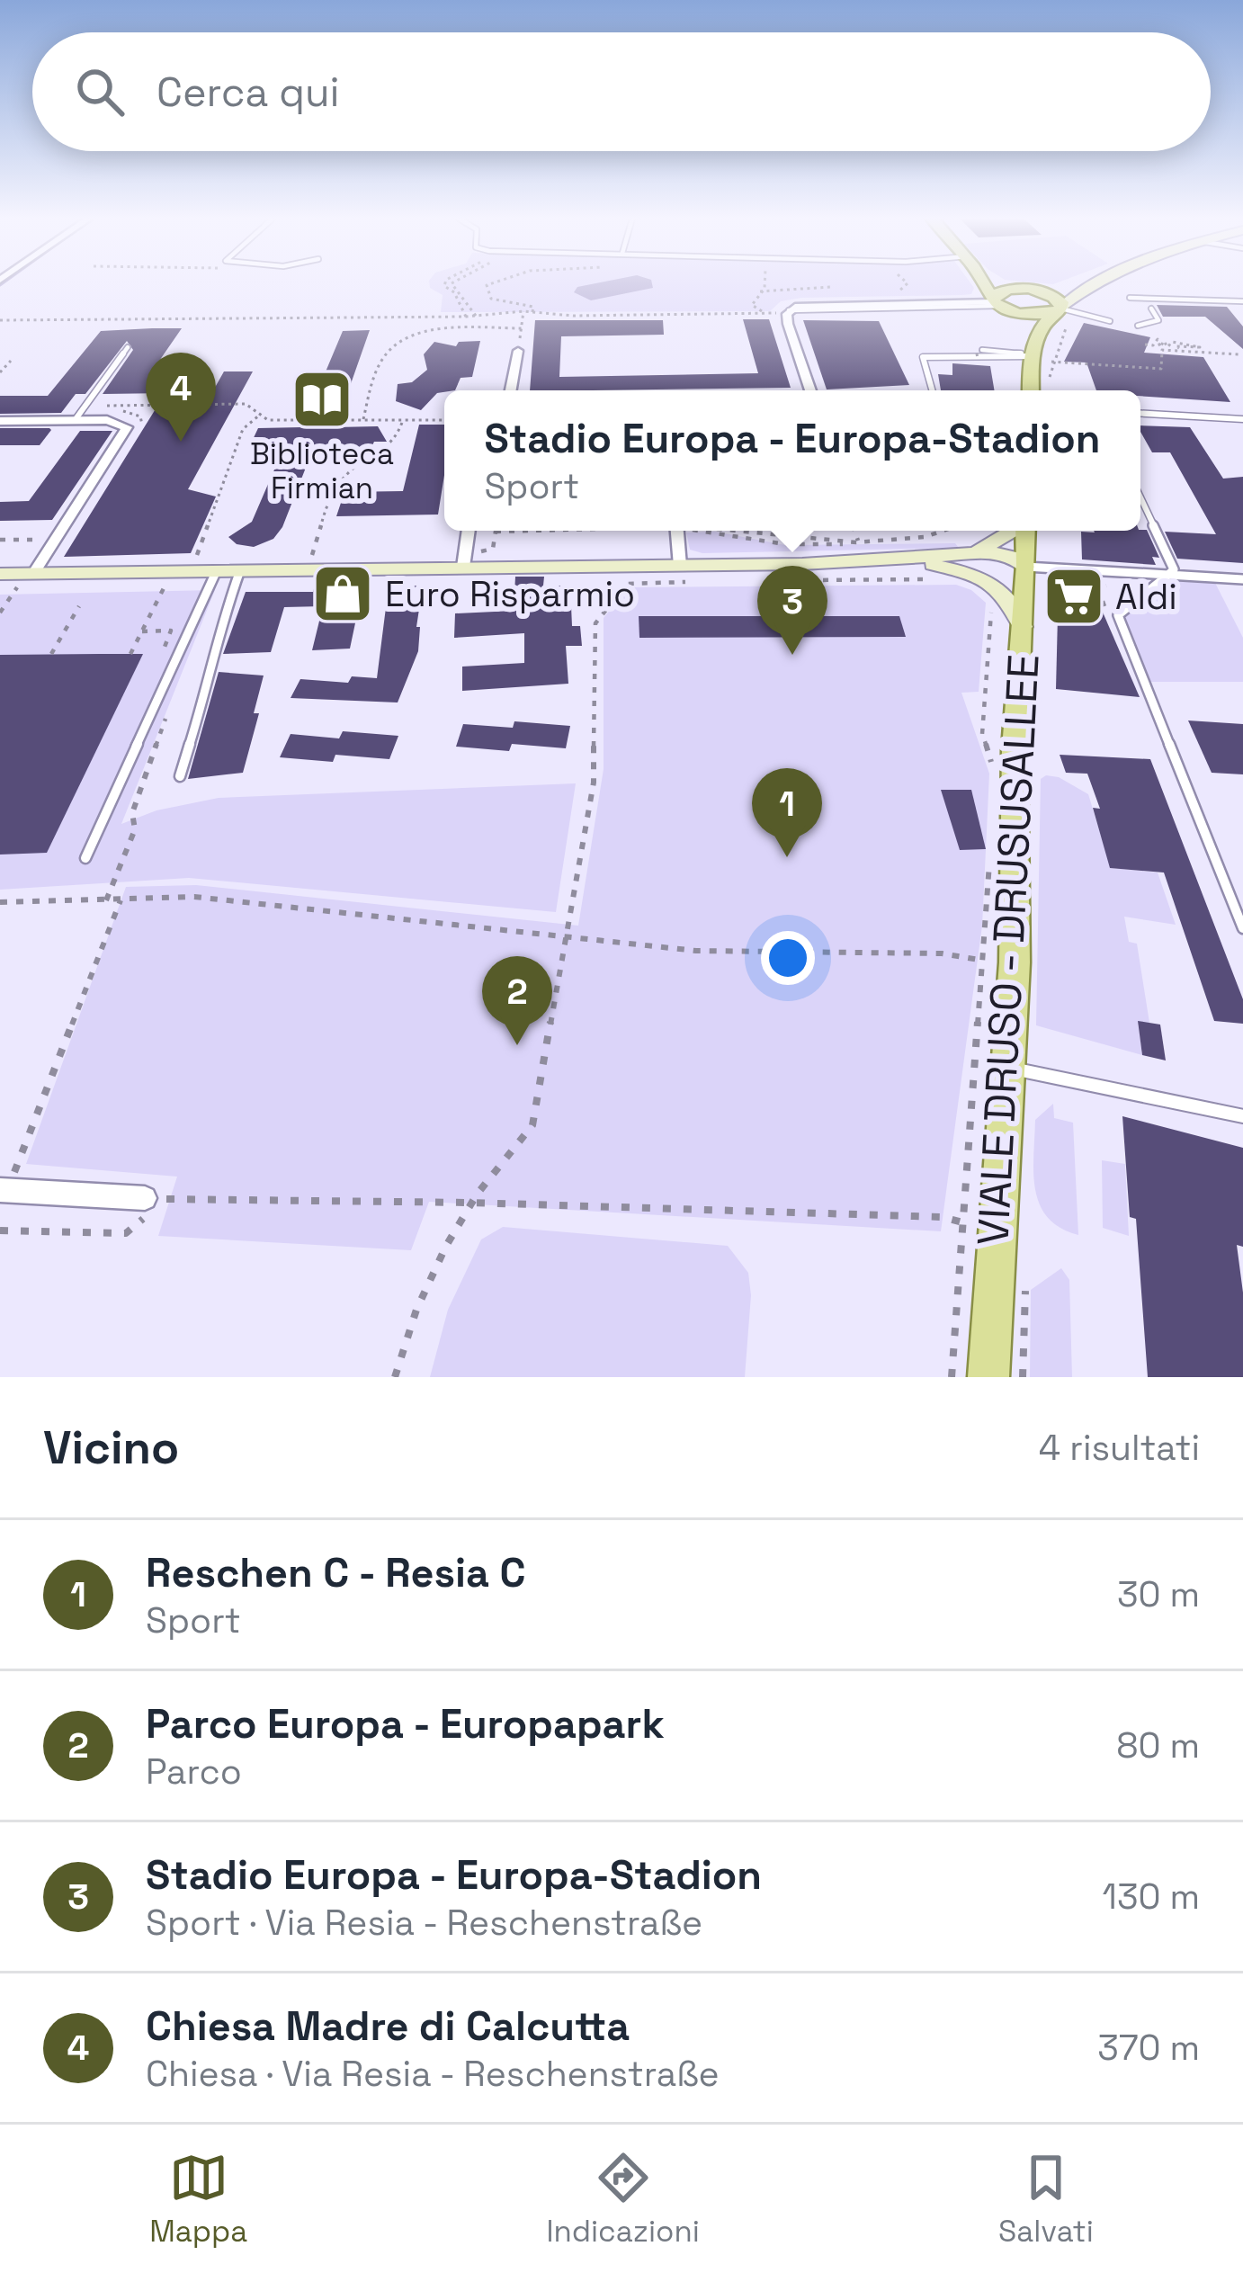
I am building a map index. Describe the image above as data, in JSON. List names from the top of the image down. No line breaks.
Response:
{"streets":{"main road":["VIALE DRUSO - DRUSUSALLEE"]},"places":{"library":["Biblioteca Firmian"],"shop":["Euro Risparmio"],"supermarket":["Aldi"]},"page":{"search":"Cerca qui","pins":["4","3","1","2"],"popup":["Stadio Europa - Europa-Stadion","Sport"],"heading":["Vicino","4 risultati"],"list":[{"mark":"1","name":"Reschen C - Resia C","note":"Sport","value":"30 m"},{"mark":"2","name":"Parco Europa - Europapark","note":"Parco","value":"80 m"},{"mark":"3","name":"Stadio Europa - Europa-Stadion","note":"Sport · Via Resia - Reschenstraße","value":"130 m"},{"mark":"4","name":"Chiesa Madre di Calcutta","note":"Chiesa · Via Resia - Reschenstraße","value":"370 m"}],"nav":["Mappa","Indicazioni","Salvati"]}}
